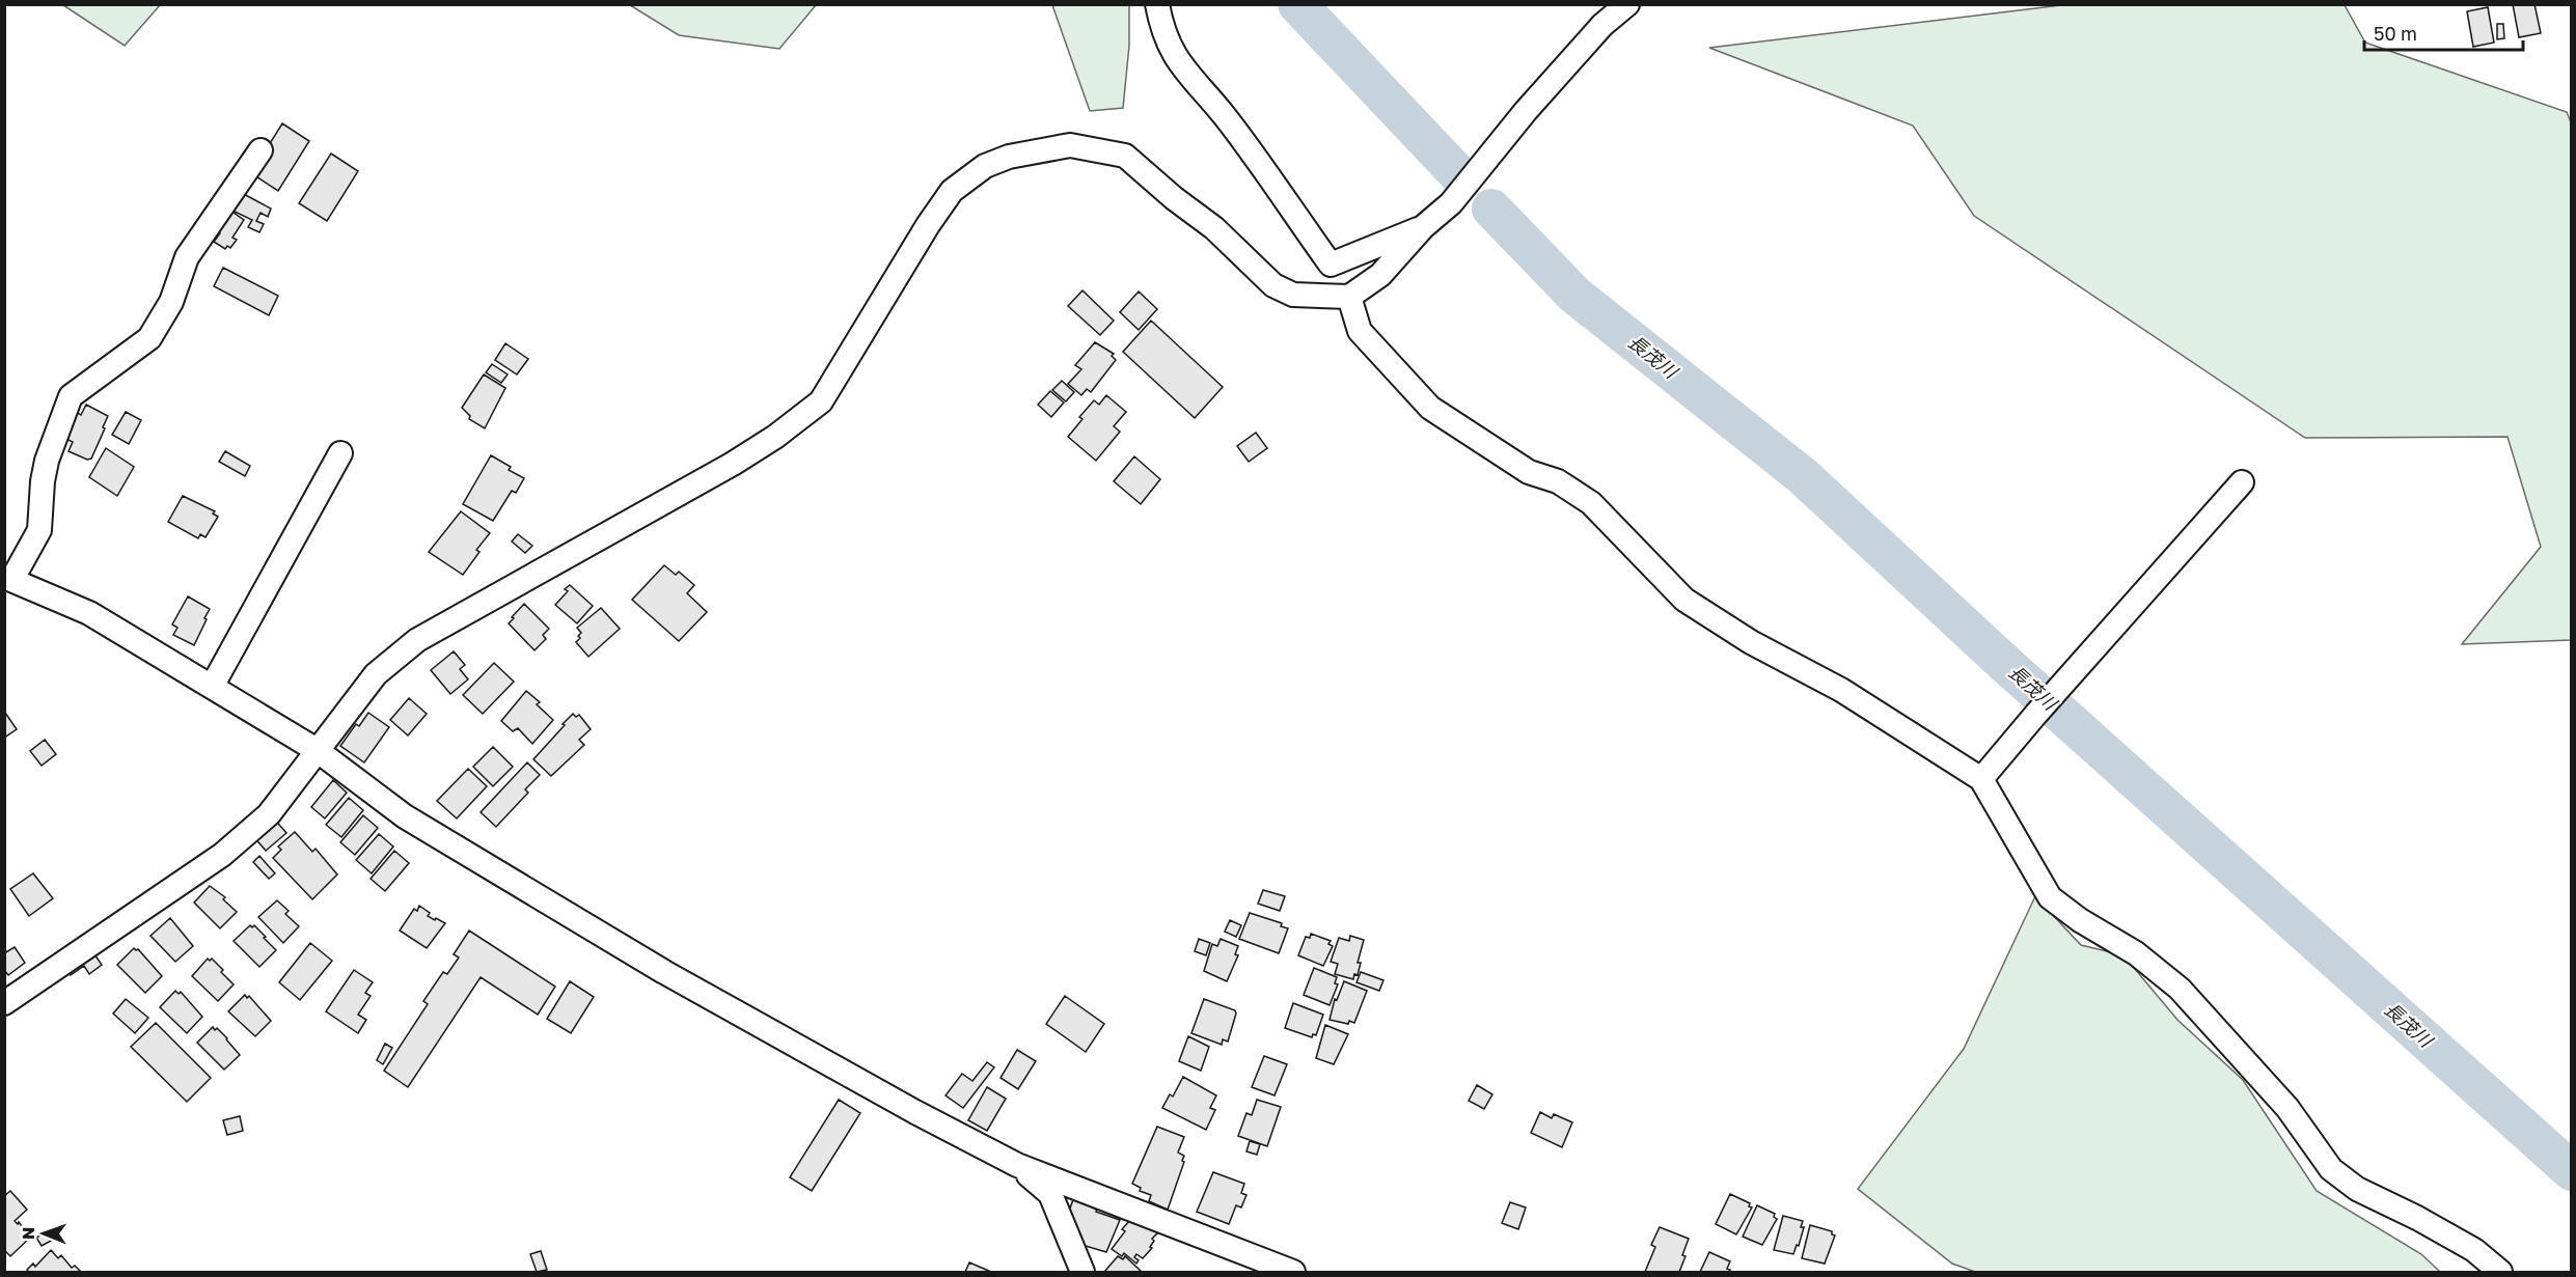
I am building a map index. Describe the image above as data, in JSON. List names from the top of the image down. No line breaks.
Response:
{"water":["長茂川"],"scale_bar":"50 m","north":"left"}
